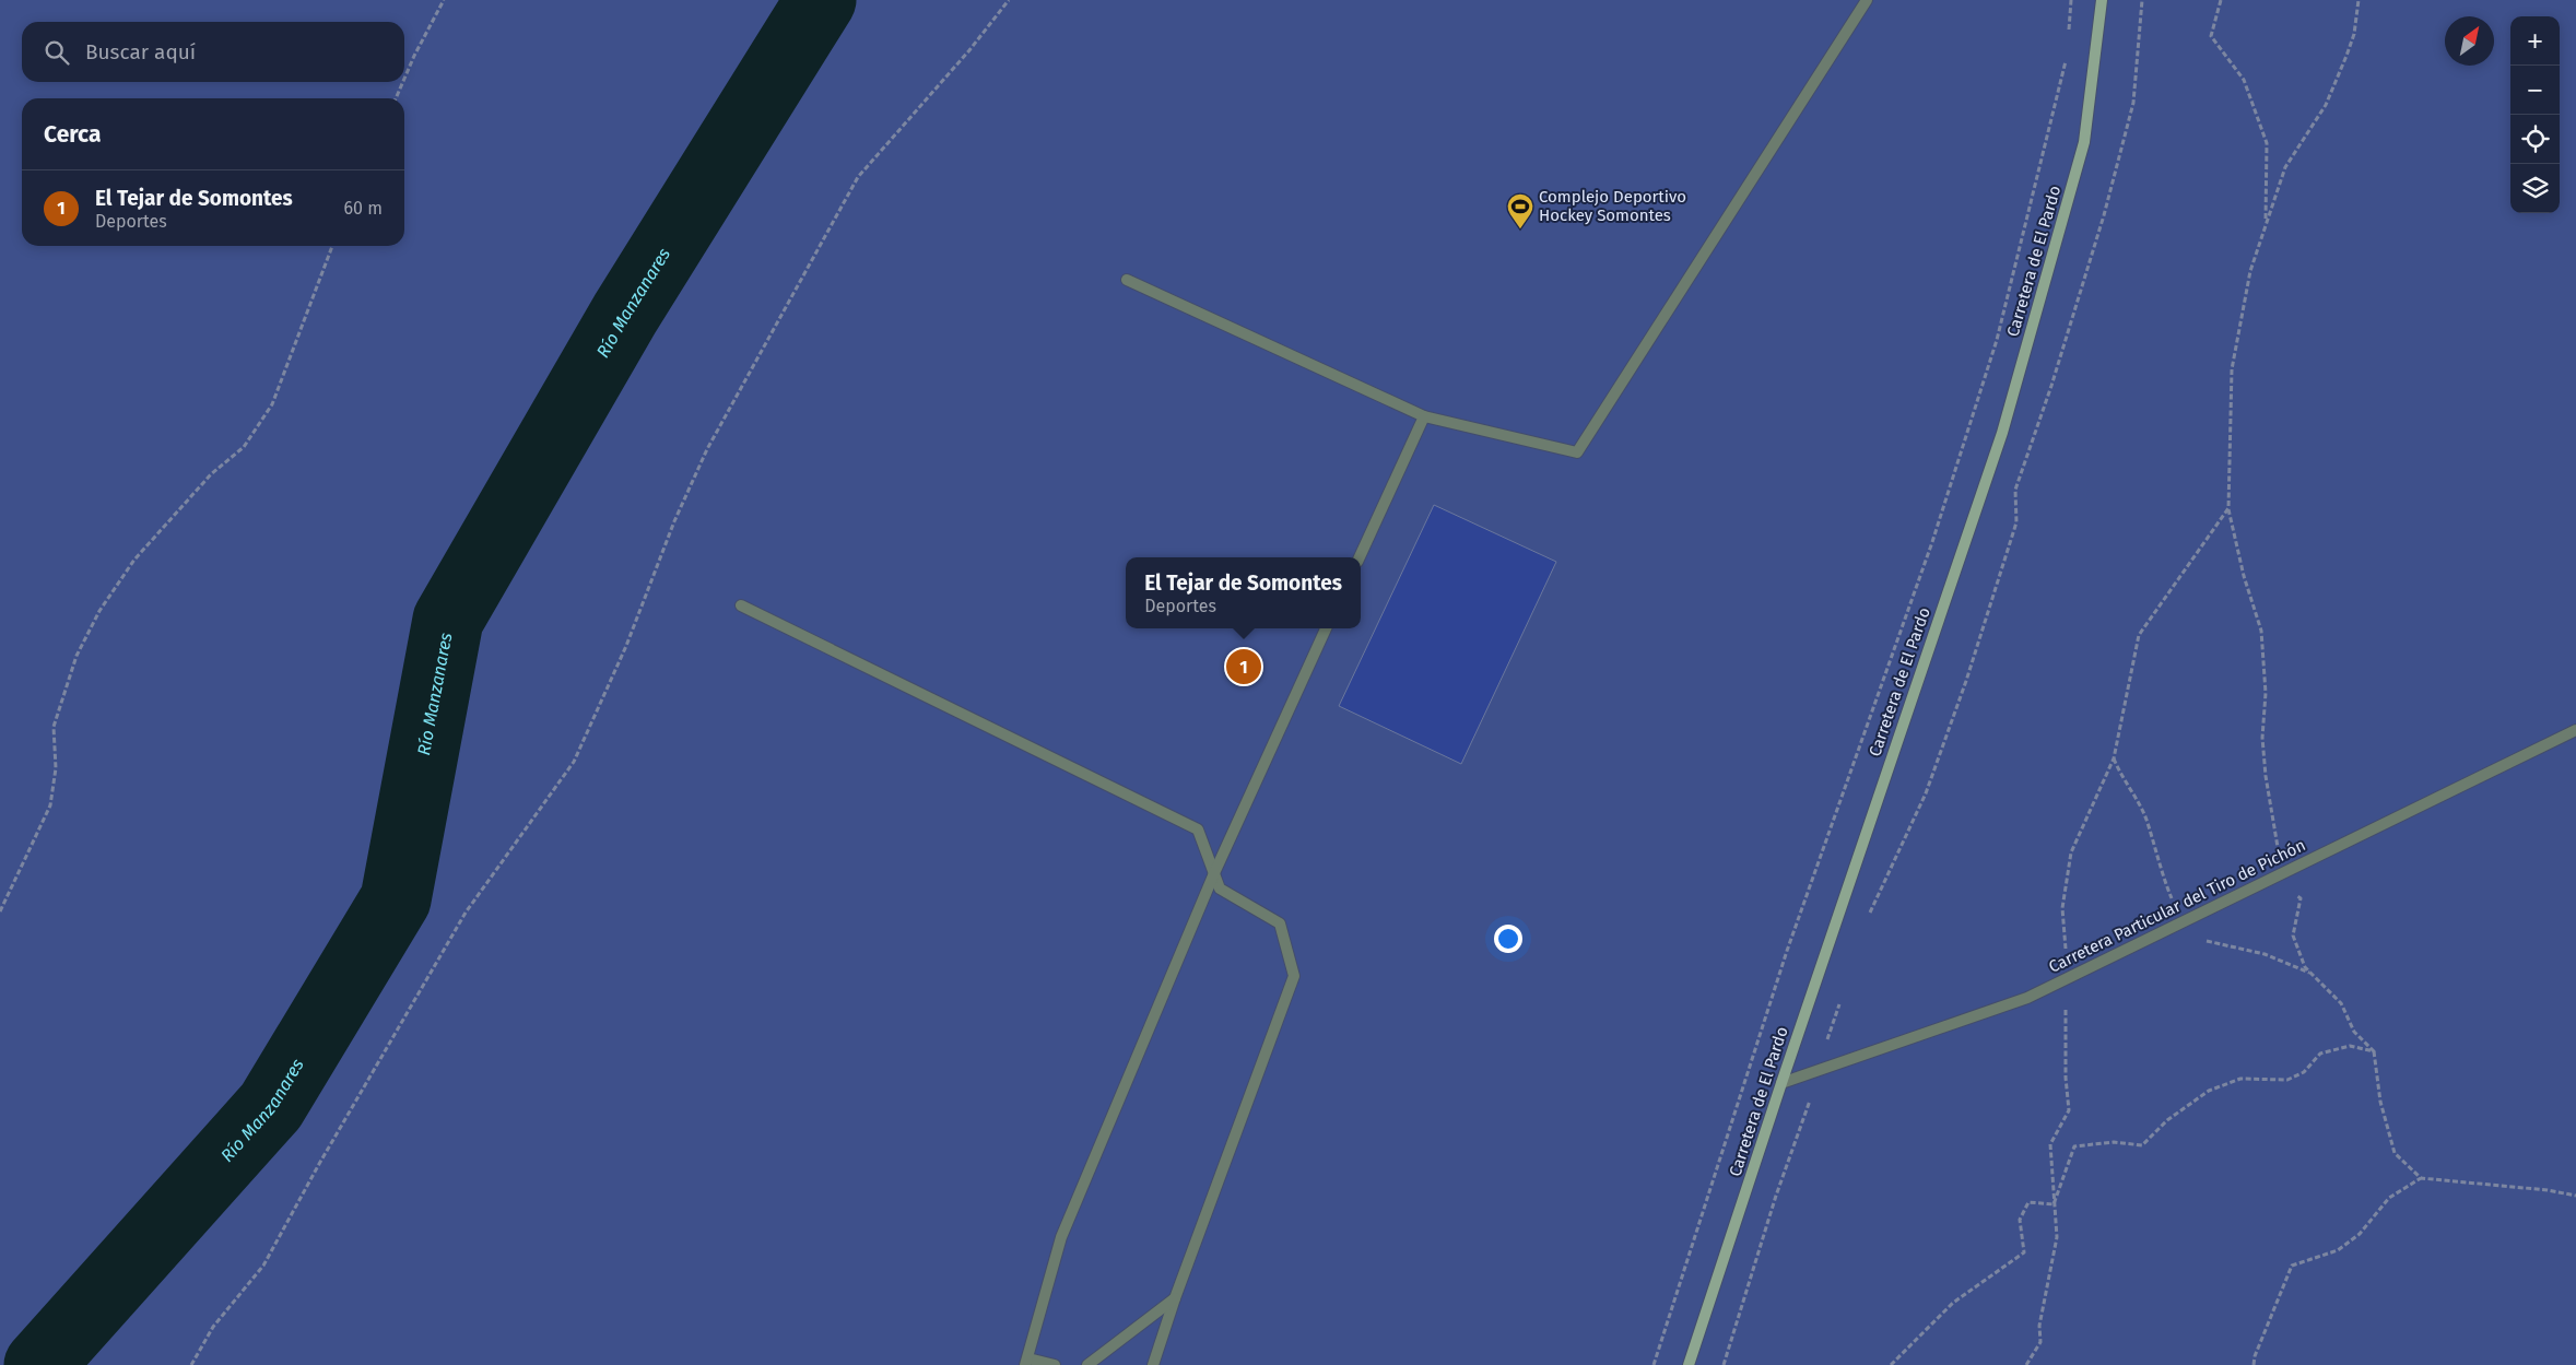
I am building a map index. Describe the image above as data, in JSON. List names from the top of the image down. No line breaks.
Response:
{"streets":{"street":["Carretera de El Pardo","Carretera Particular del Tiro de Pichón"]},"crossings":[["Carretera de El Pardo","Carretera Particular del Tiro de Pichón"]],"water":["Río Manzanares"],"places":{"sports":["Complejo Deportivo Hockey Somontes"]},"north":"top right","page":{"map_buttons":["+","−"],"search":"Buscar aquí","heading":"Cerca","list":[{"mark":"1","name":"El Tejar de Somontes","note":"Deportes","value":"60 m"}],"popup":["El Tejar de Somontes","Deportes"],"pins":"1"}}
